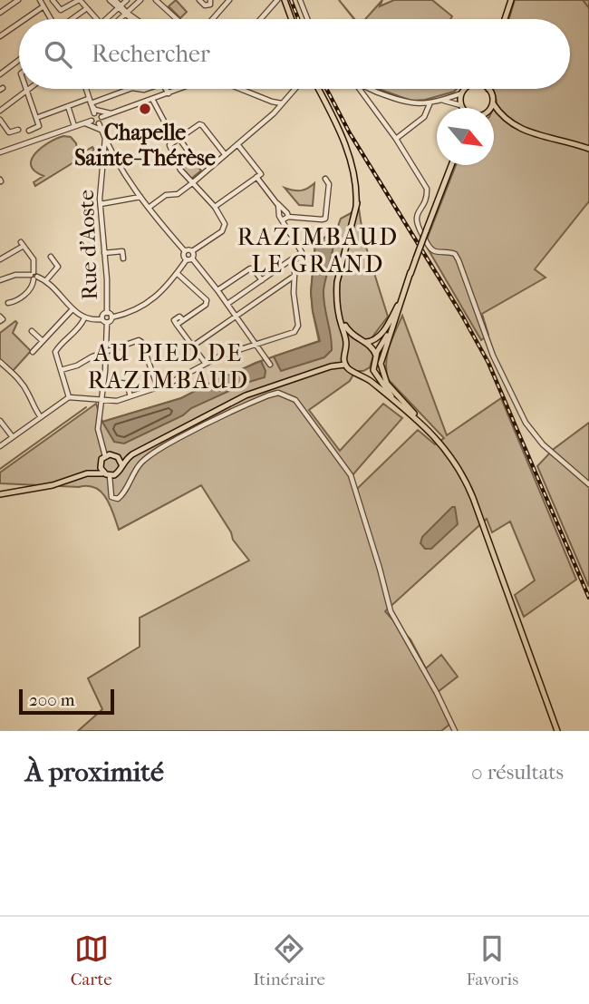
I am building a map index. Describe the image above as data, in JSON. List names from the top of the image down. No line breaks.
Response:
{"streets":{"street":["Rue d'Aoste"]},"districts":["RAZIMBAUD LE GRAND","AU PIED DE RAZIMBAUD"],"places":["Chapelle Sainte-Thérèse"],"scale_bar":"200 m","north":"bottom right","page":{"search":"Rechercher","scale":"200 m","heading":["À proximité","0 résultats"],"nav":["Carte","Itinéraire","Favoris"]}}
